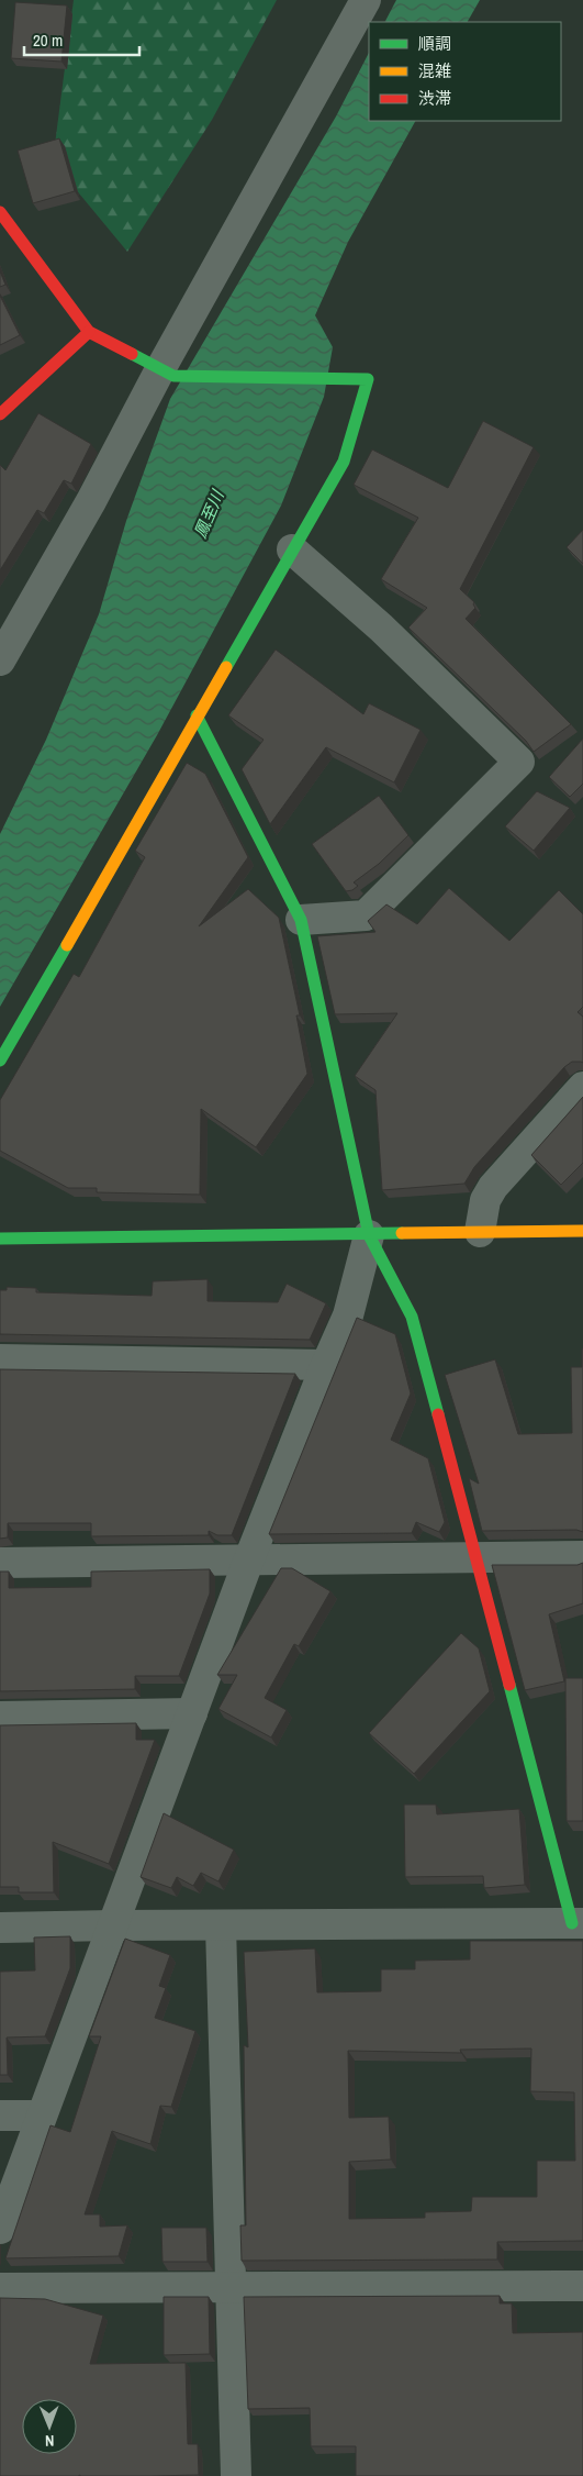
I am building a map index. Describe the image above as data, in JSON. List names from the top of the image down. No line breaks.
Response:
{"water":["鳳至川"],"legend":["順調","混雑","渋滞"],"scale_bar":"20 m","north":"bottom"}
